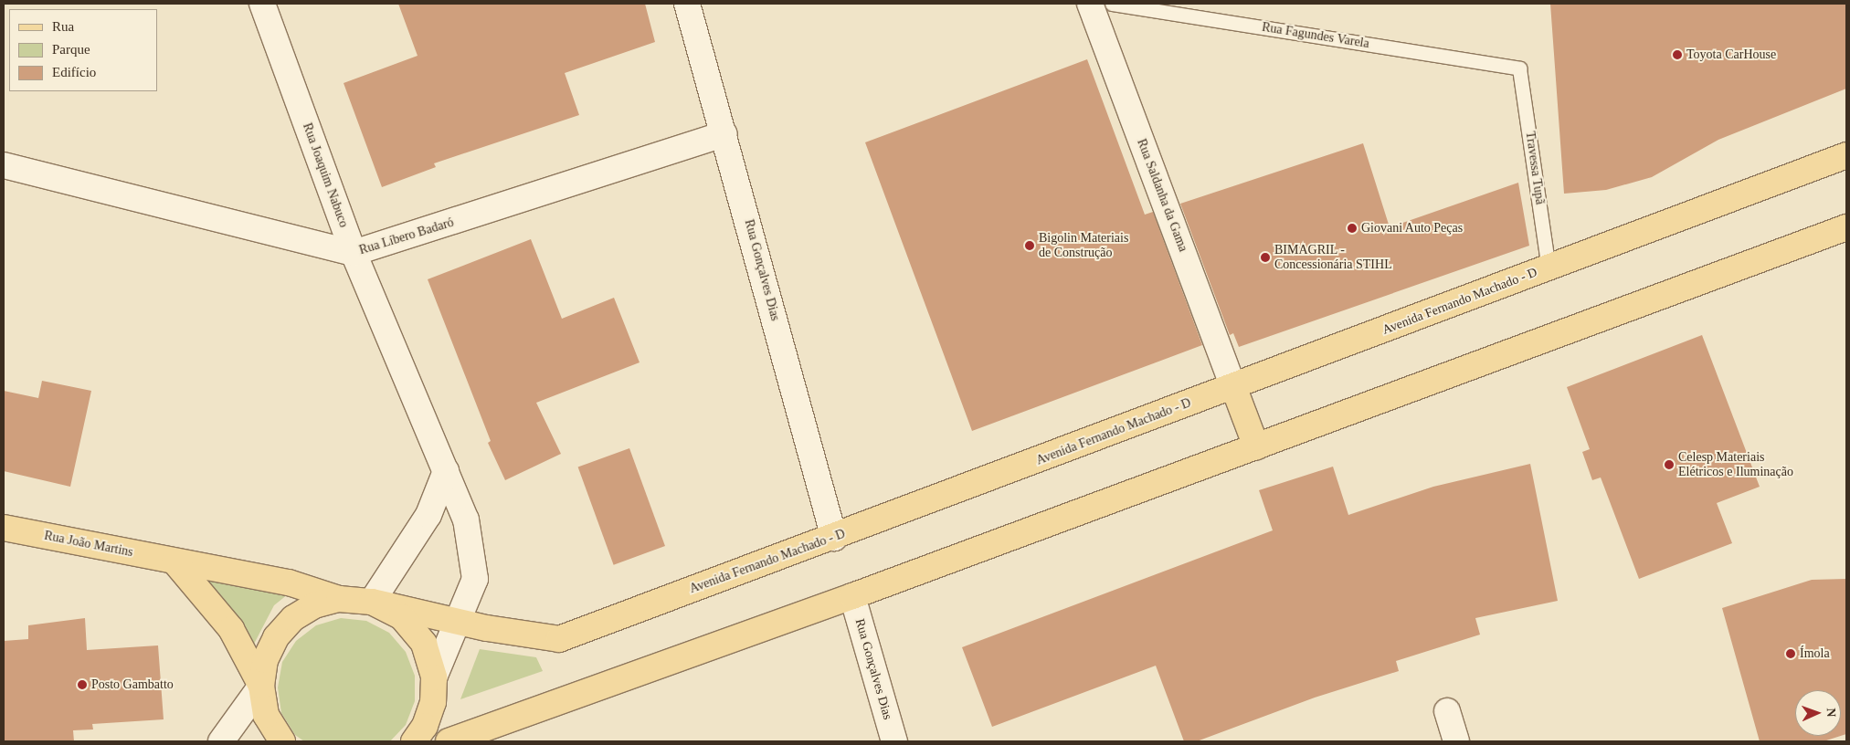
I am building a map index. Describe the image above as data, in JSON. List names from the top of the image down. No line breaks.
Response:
{"streets":{"main road":["Avenida Fernando Machado - D","Rua João Martins"],"street":["Rua Joaquim Nabuco","Rua Saldanha da Gama","Rua Líbero Badaró","Rua Gonçalves Dias"],"lane":["Rua Fagundes Varela","Travessa Tupã"]},"crossings":[["Rua Fagundes Varela","Travessa Tupã"],["Travessa Tupã","Avenida Fernando Machado - D"],["Rua Joaquim Nabuco","Rua Líbero Badaró"],["Rua Joaquim Nabuco","Avenida Fernando Machado - D"],["Rua Saldanha da Gama","Avenida Fernando Machado - D"],["Rua Líbero Badaró","Rua Gonçalves Dias"],["Rua Gonçalves Dias","Avenida Fernando Machado - D"]],"places":["Toyota CarHouse","Giovani Auto Peças","Bigolin Materiais de Construção","BIMAGRIL - Concessionária STIHL","Celesp Materiais Elétricos e Iluminação","Ímola","Posto Gambatto"],"legend":["Rua","Parque","Edifício"],"north":"right"}
